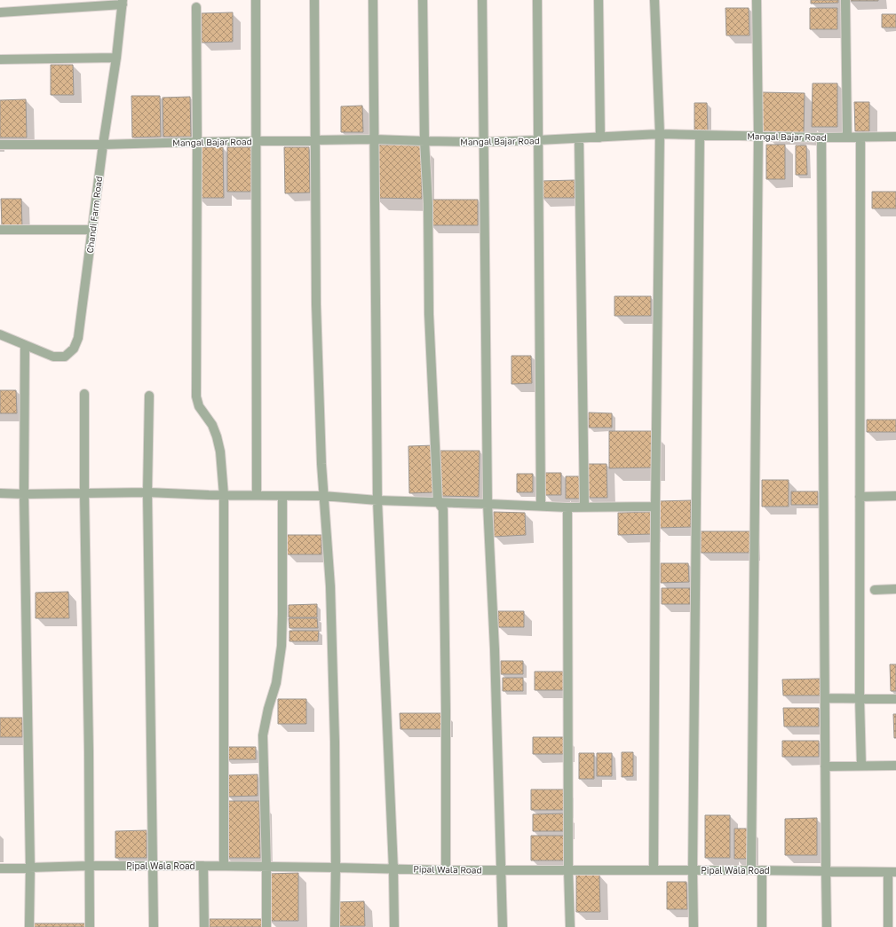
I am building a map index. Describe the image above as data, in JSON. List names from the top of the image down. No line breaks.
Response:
{"streets":{"street":["Mangal Bajar Road","Chandi Farm Road","Pipal Wala Road"]},"crossings":[["Mangal Bajar Road","Chandi Farm Road"]]}
